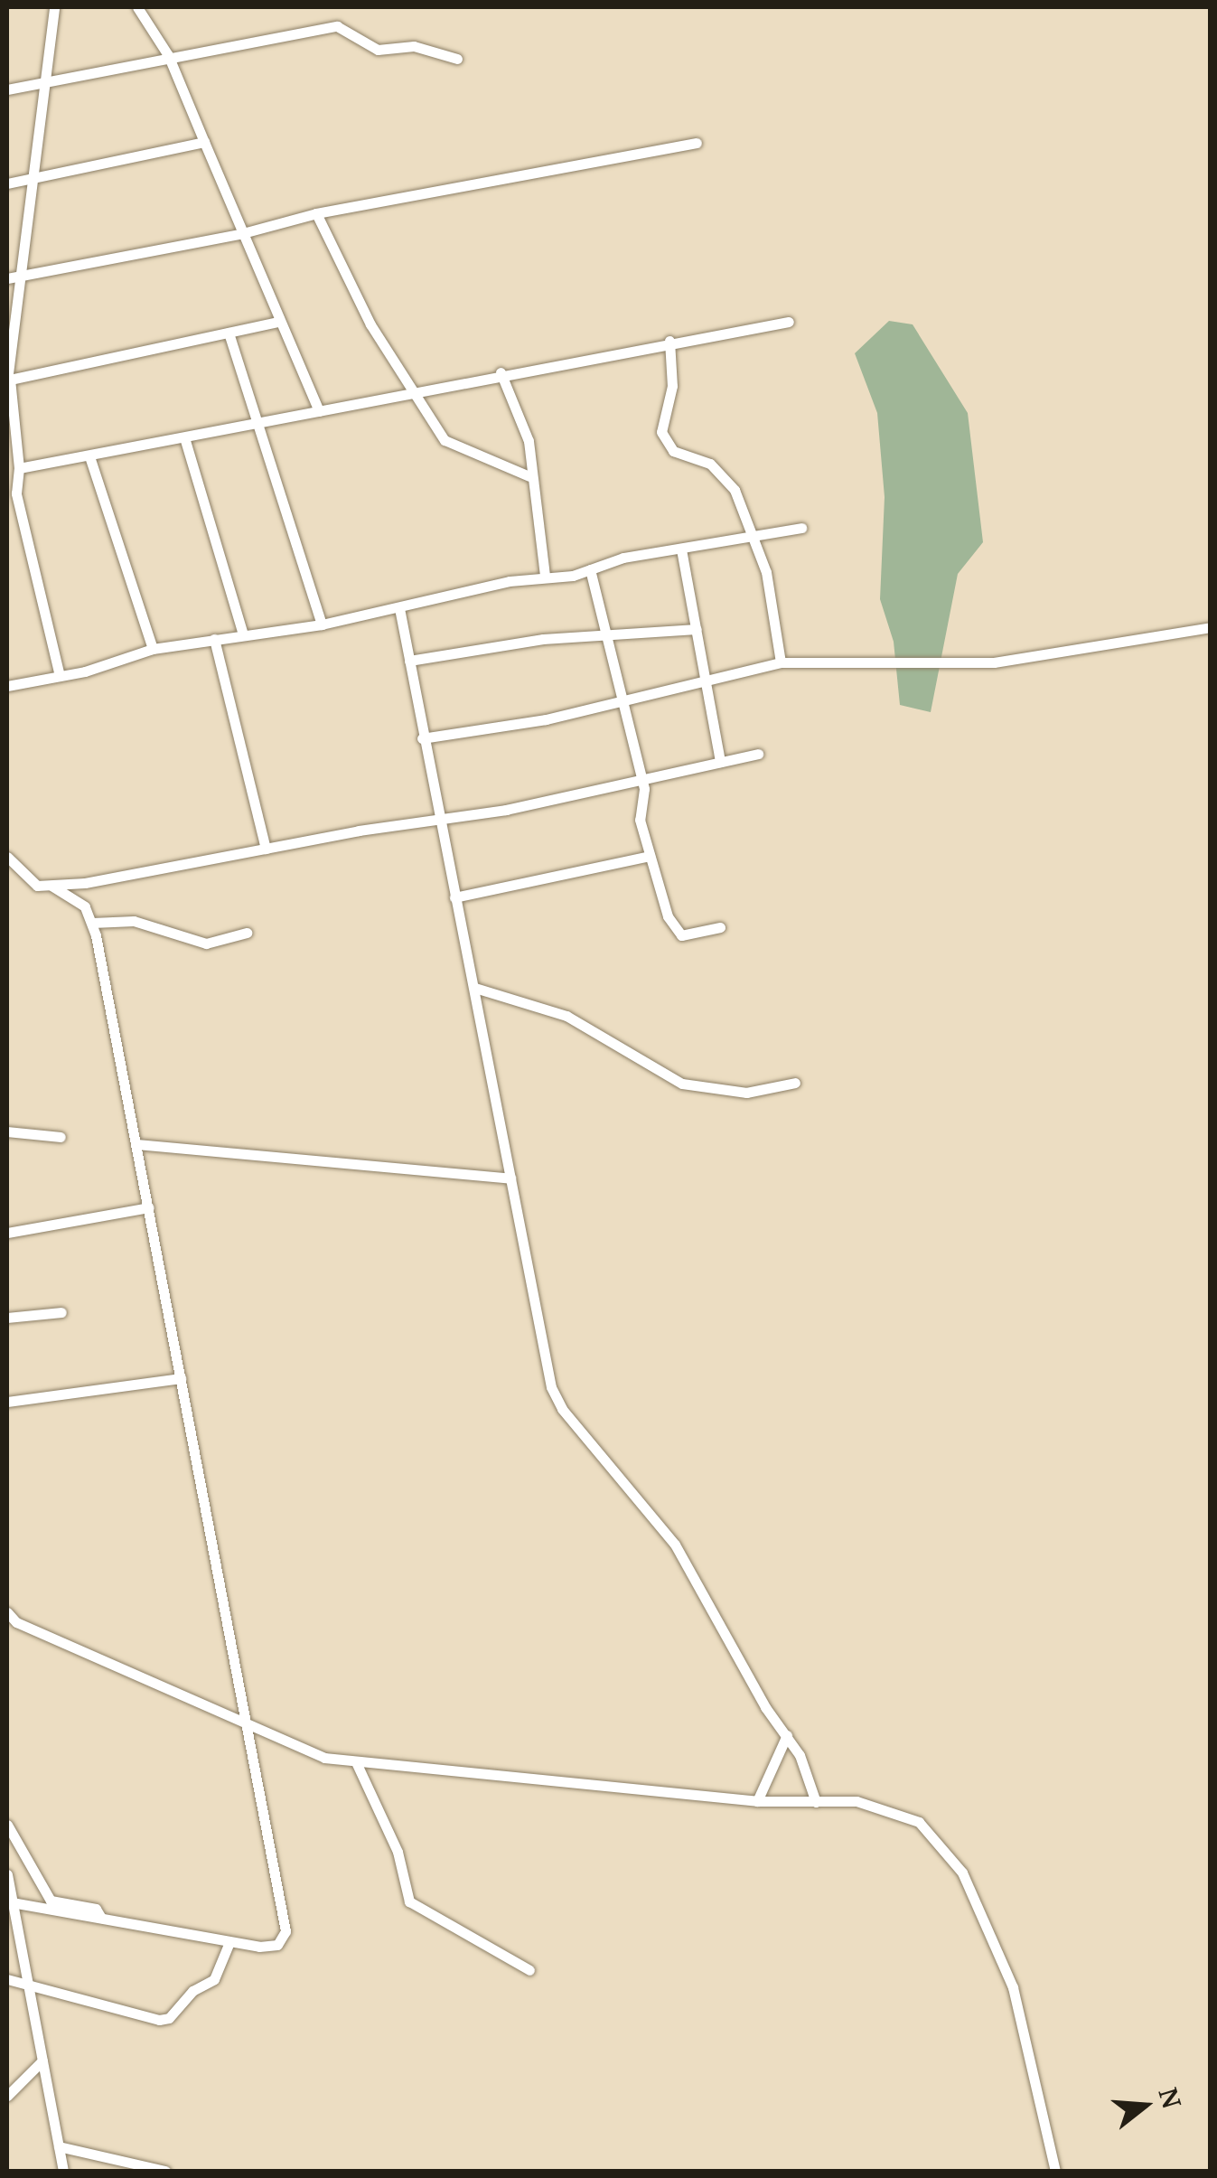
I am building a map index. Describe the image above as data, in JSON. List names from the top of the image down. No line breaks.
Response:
{"north":"right"}
